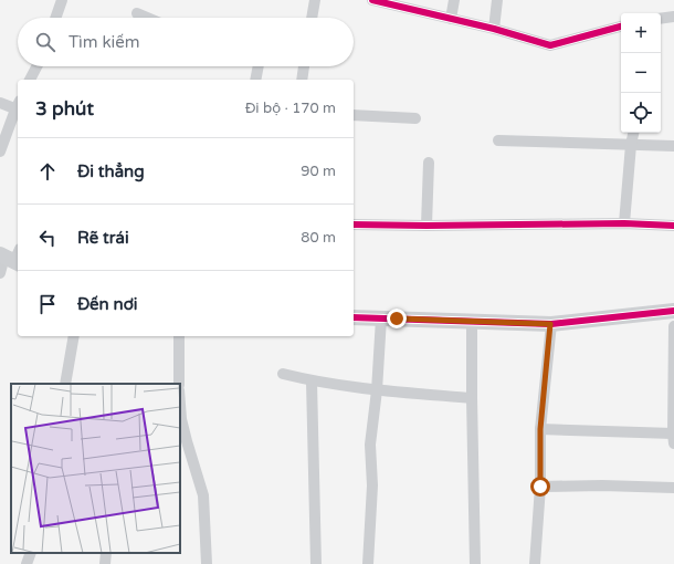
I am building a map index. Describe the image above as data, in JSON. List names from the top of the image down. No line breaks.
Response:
{"page":{"map_buttons":["+","−"],"search":"Tìm kiếm","heading":["3 phút","Đi bộ · 170 m"],"list":[["Đi thẳng","90 m"],["Rẽ trái","80 m"],"Đến nơi"]}}
